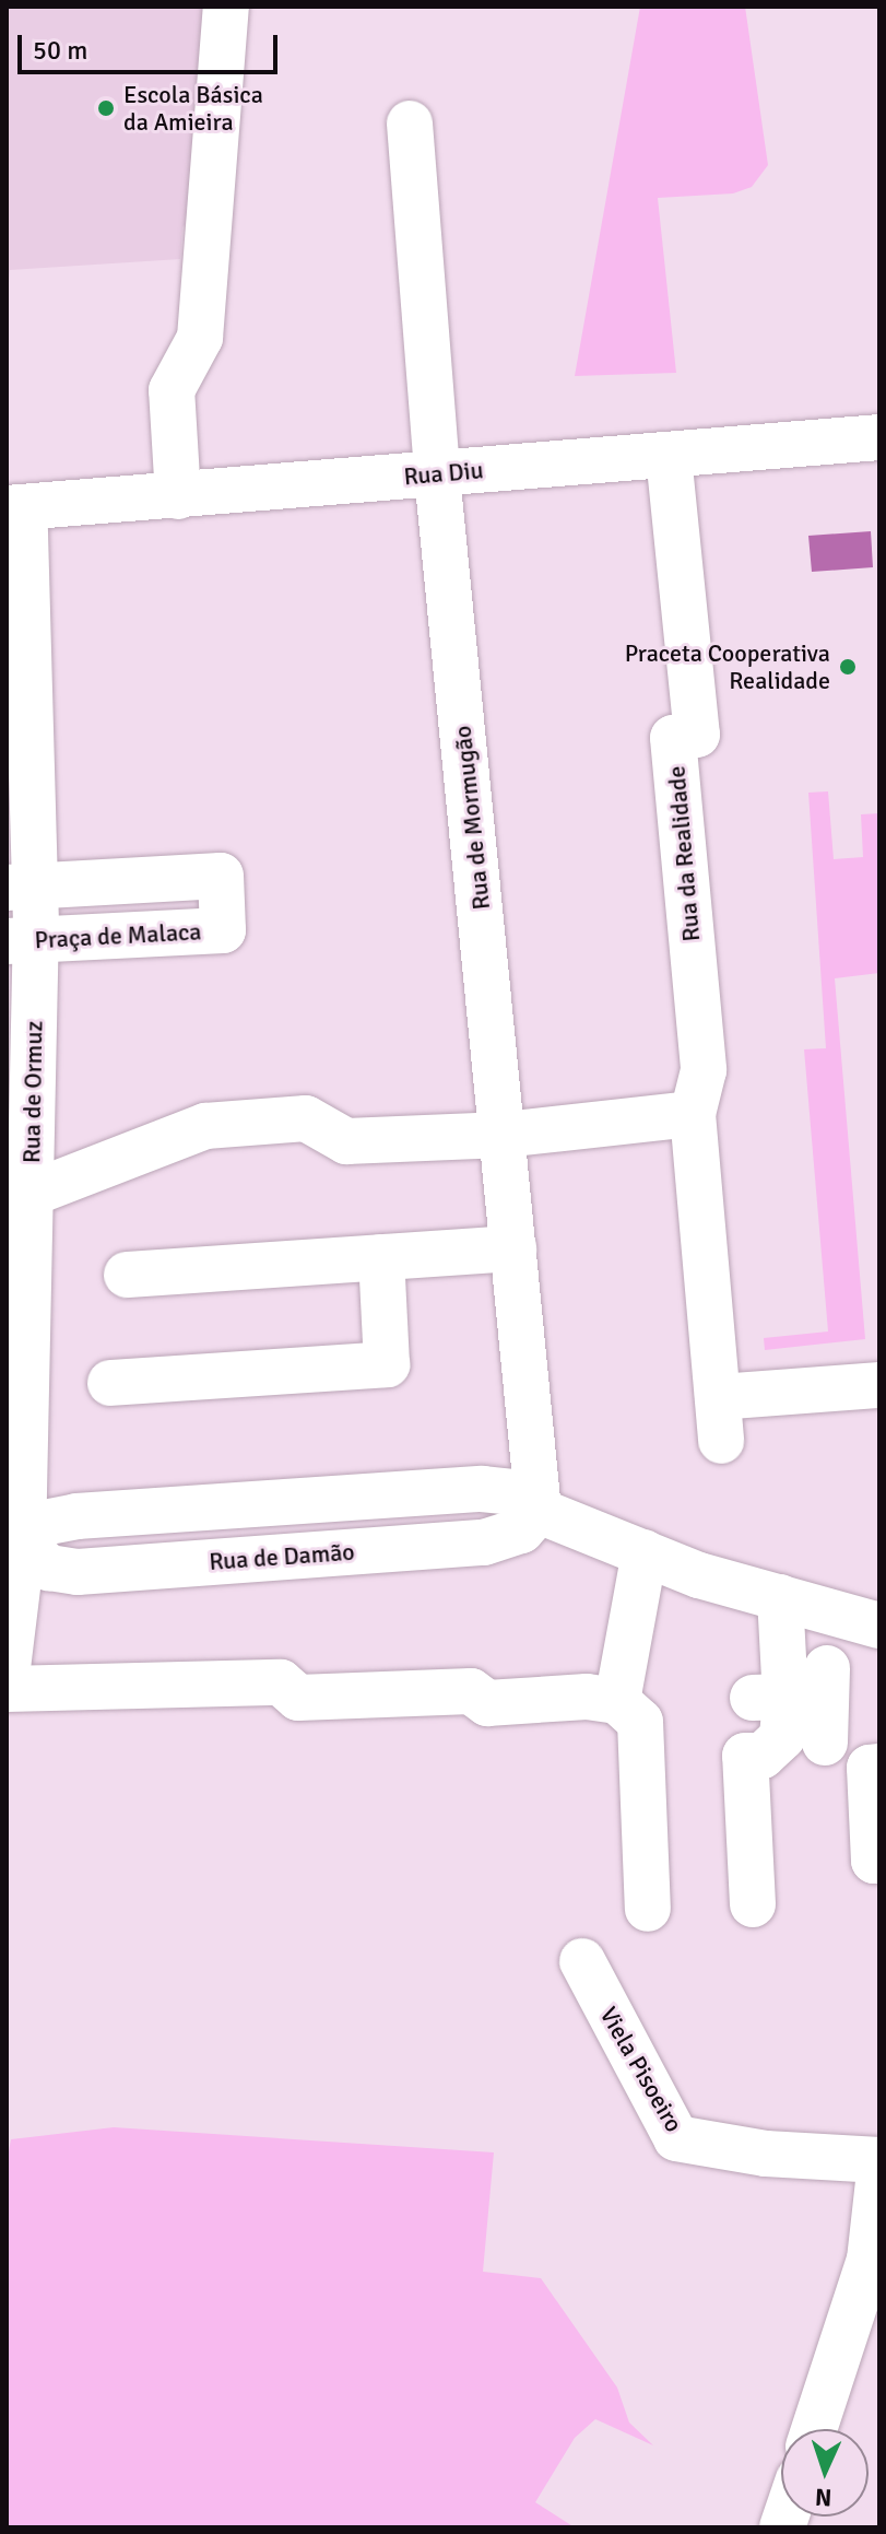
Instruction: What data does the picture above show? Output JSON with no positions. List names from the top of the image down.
{
  "streets": {
    "street": [
      "Rua Diu",
      "Rua de Mormugão",
      "Rua da Realidade",
      "Praça de Malaca",
      "Rua de Ormuz",
      "Rua de Damão",
      "Viela Pisoeiro"
    ]
  },
  "crossings": [
    ["Rua Diu", "Rua de Mormugão"],
    ["Rua Diu", "Rua da Realidade"],
    ["Rua Diu", "Rua de Ormuz"],
    ["Rua de Mormugão", "Rua de Damão"],
    ["Praça de Malaca", "Rua de Ormuz"],
    ["Rua de Ormuz", "Rua de Damão"]
  ],
  "places": ["Escola Básica da Amieira", "Praceta Cooperativa Realidade"],
  "scale_bar": "50 m",
  "north": "bottom"
}
